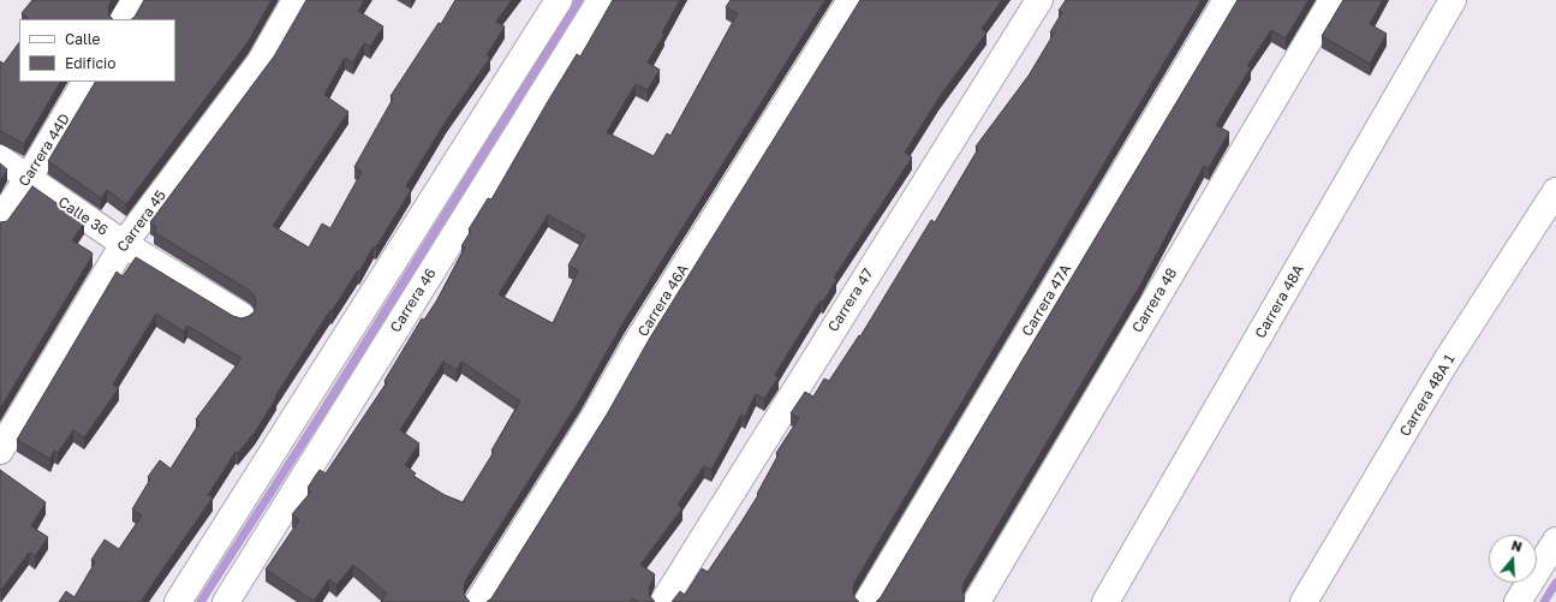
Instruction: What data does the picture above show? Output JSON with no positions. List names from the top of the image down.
{
  "streets": {
    "street": [
      "Carrera 44D",
      "Calle 36",
      "Carrera 45",
      "Carrera 46",
      "Carrera 46A",
      "Carrera 47",
      "Carrera 47A",
      "Carrera 48",
      "Carrera 48A",
      "Carrera 48A 1"
    ]
  },
  "crossings": [
    ["Carrera 44D", "Calle 36"],
    ["Calle 36", "Carrera 45"]
  ],
  "legend": ["Calle", "Edificio"],
  "north": "top"
}
